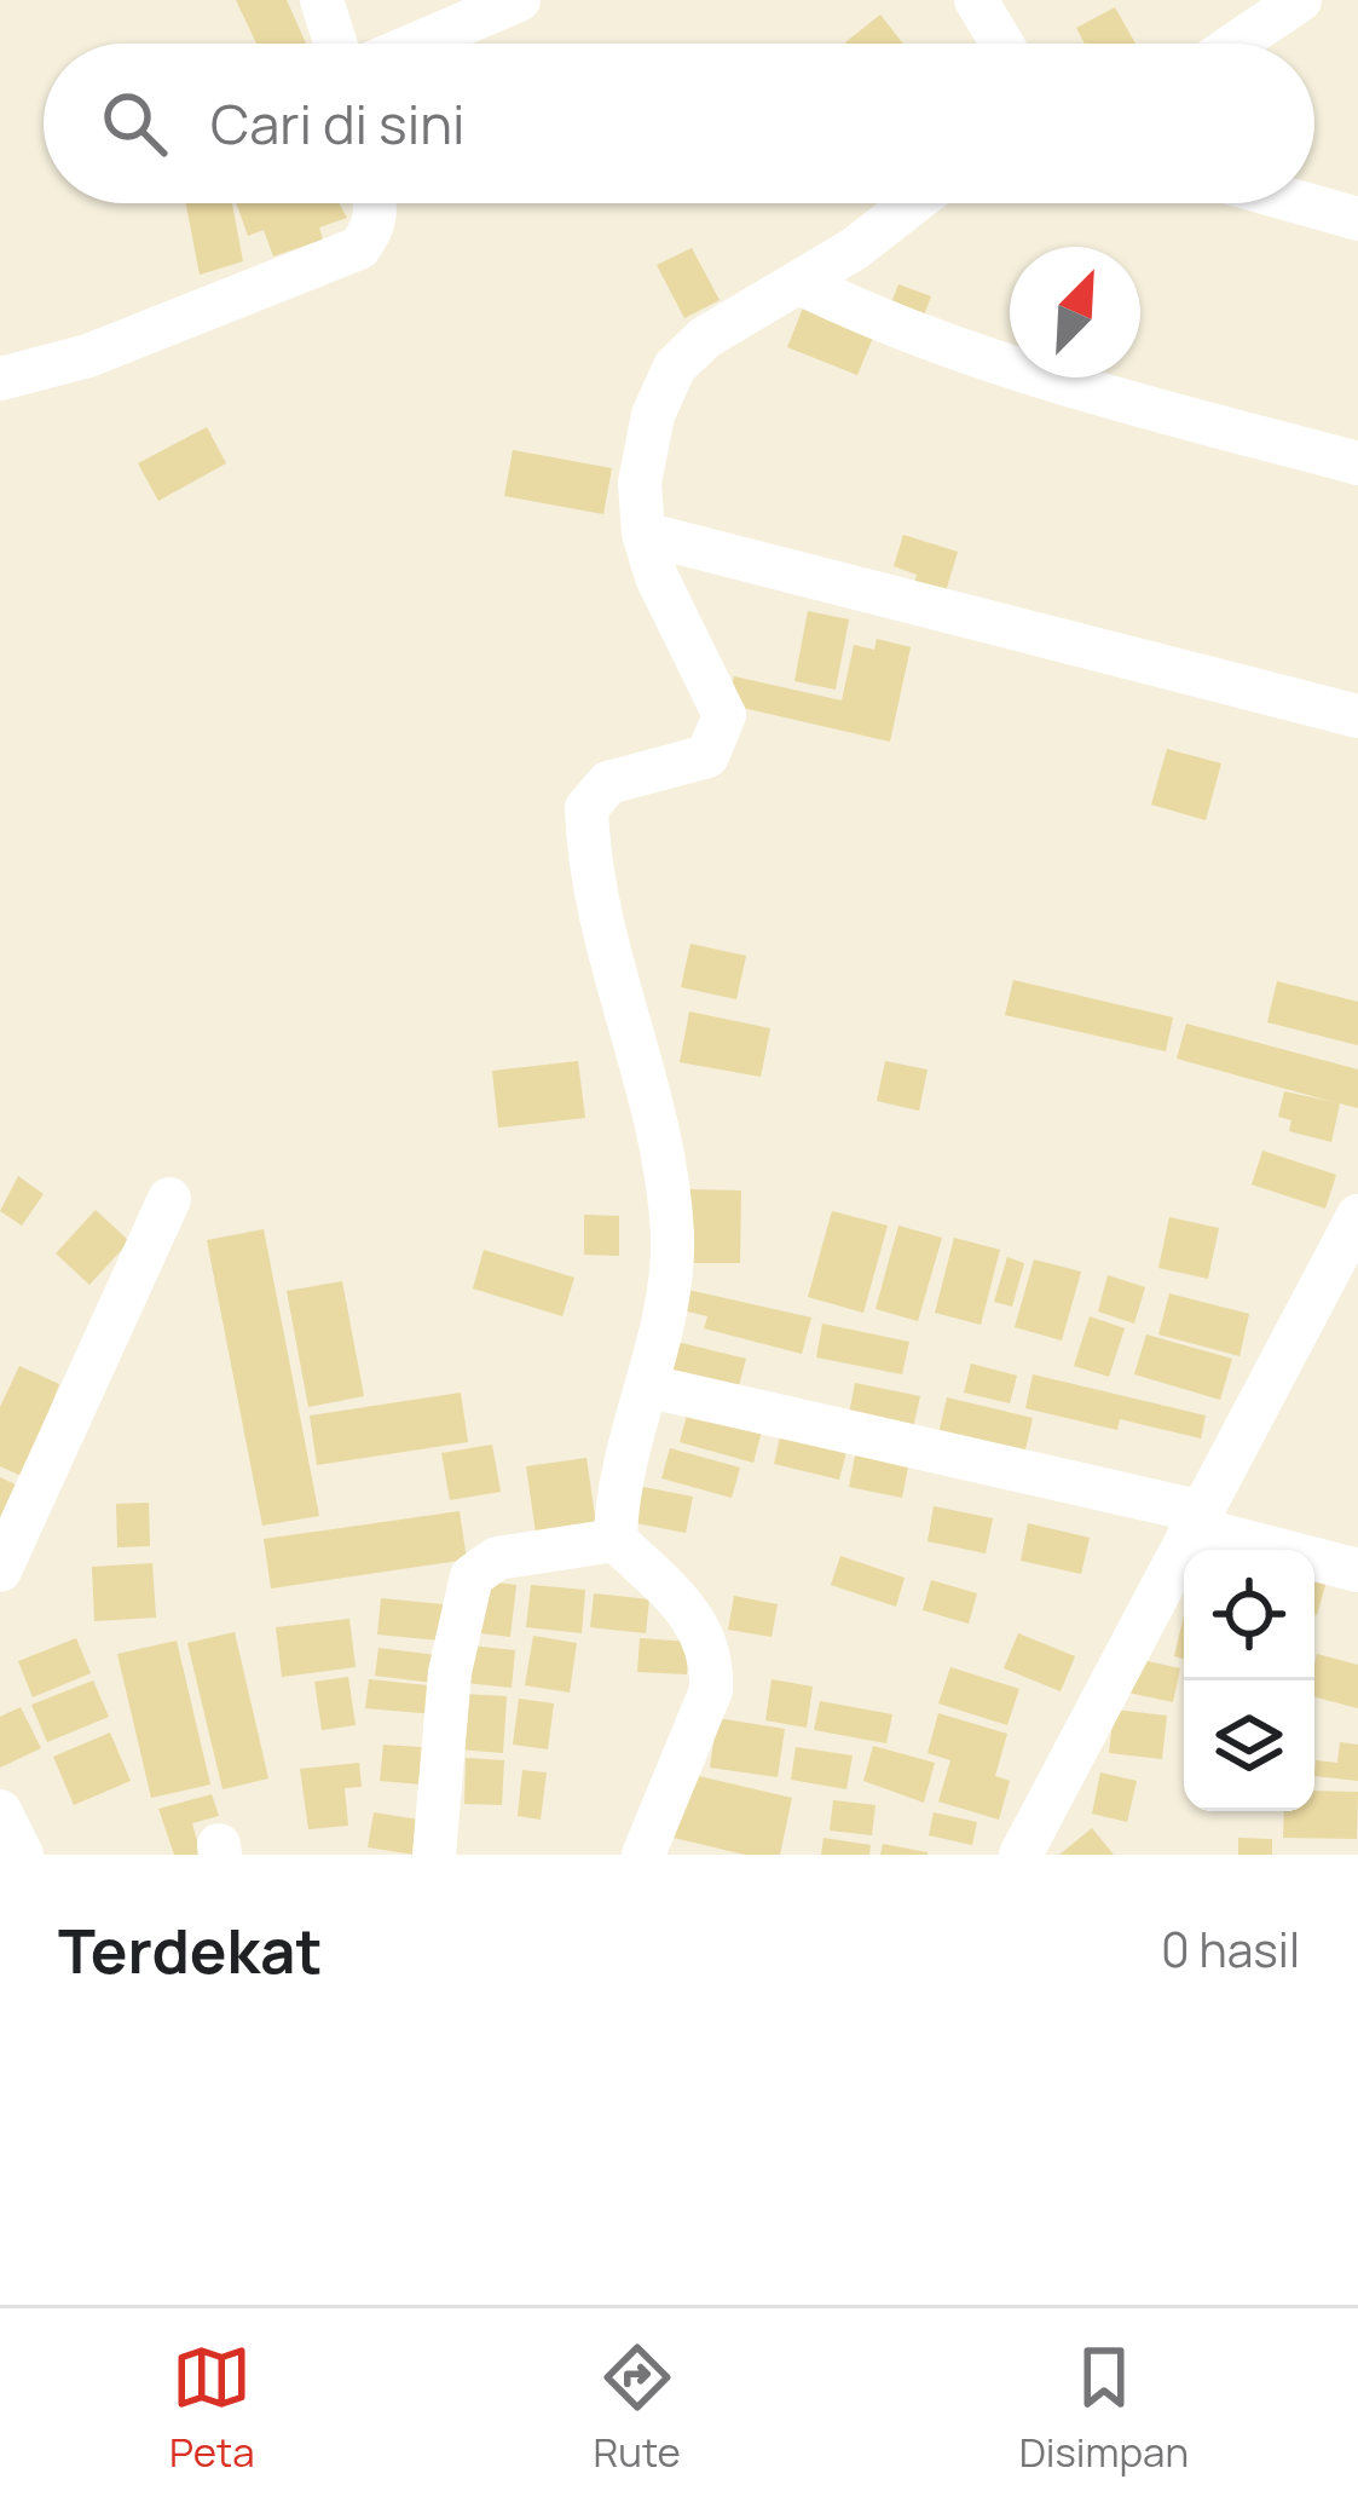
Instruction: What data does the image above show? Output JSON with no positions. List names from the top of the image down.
{
  "north": "top right",
  "page": {
    "search": "Cari di sini",
    "heading": ["Terdekat", "0 hasil"],
    "nav": ["Peta", "Rute", "Disimpan"]
  }
}
